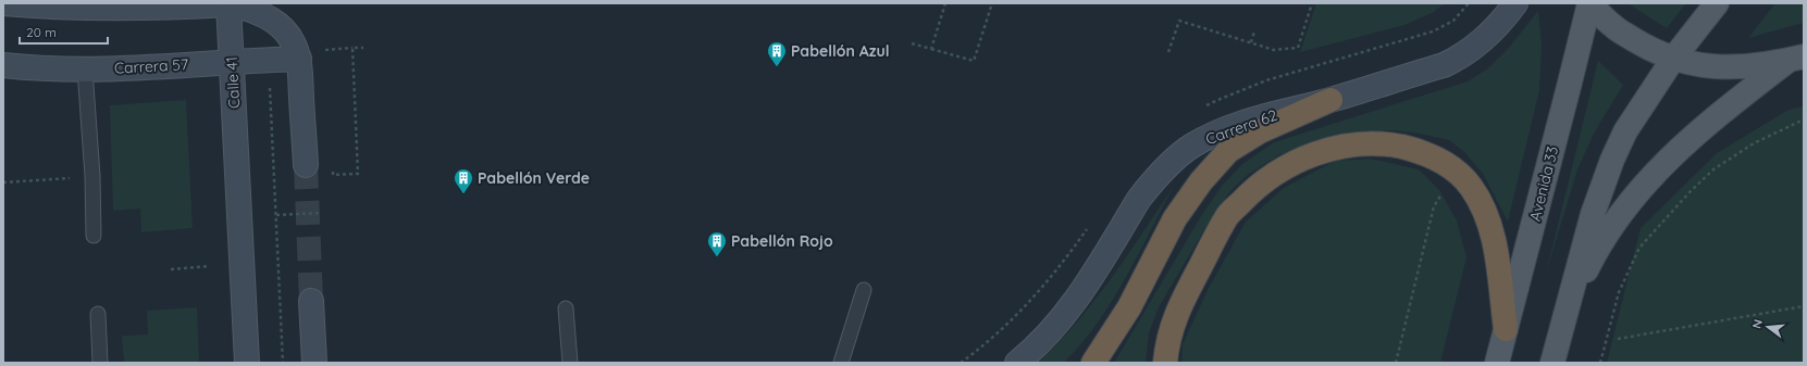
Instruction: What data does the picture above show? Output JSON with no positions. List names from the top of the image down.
{
  "streets": {
    "main road": ["Avenida 33"],
    "street": ["Carrera 57", "Calle 41", "Carrera 62"]
  },
  "crossings": [
    ["Carrera 57", "Calle 41"]
  ],
  "places": {
    "building": ["Pabellón Azul", "Pabellón Verde", "Pabellón Rojo"]
  },
  "scale_bar": "20 m",
  "north": "left"
}
